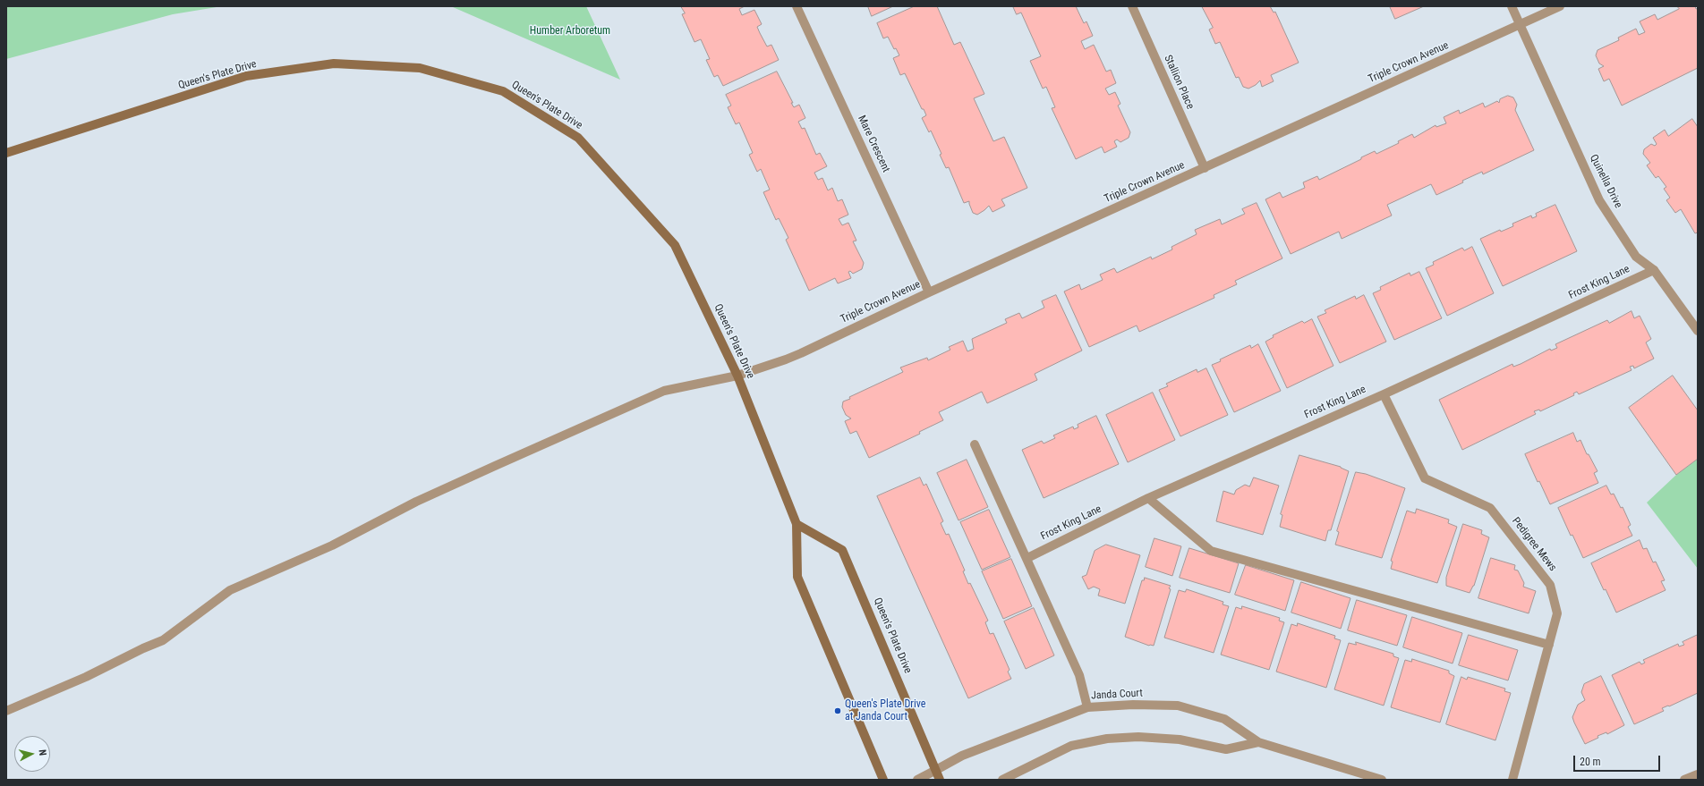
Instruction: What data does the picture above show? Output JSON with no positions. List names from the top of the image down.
{
  "streets": {
    "street": [
      "Triple Crown Avenue",
      "Queen's Plate Drive",
      "Stallion Place",
      "Mare Crescent",
      "Quinella Drive",
      "Frost King Lane",
      "Pedigree Mews",
      "Janda Court"
    ]
  },
  "crossings": [
    ["Triple Crown Avenue", "Queen's Plate Drive"],
    ["Triple Crown Avenue", "Stallion Place"],
    ["Triple Crown Avenue", "Mare Crescent"],
    ["Triple Crown Avenue", "Quinella Drive"],
    ["Queen's Plate Drive", "Janda Court"],
    ["Quinella Drive", "Frost King Lane"],
    ["Frost King Lane", "Pedigree Mews"]
  ],
  "parks": ["Humber Arboretum"],
  "places": ["Queen's Plate Drive at Janda Court"],
  "scale_bar": "20 m",
  "north": "right"
}
